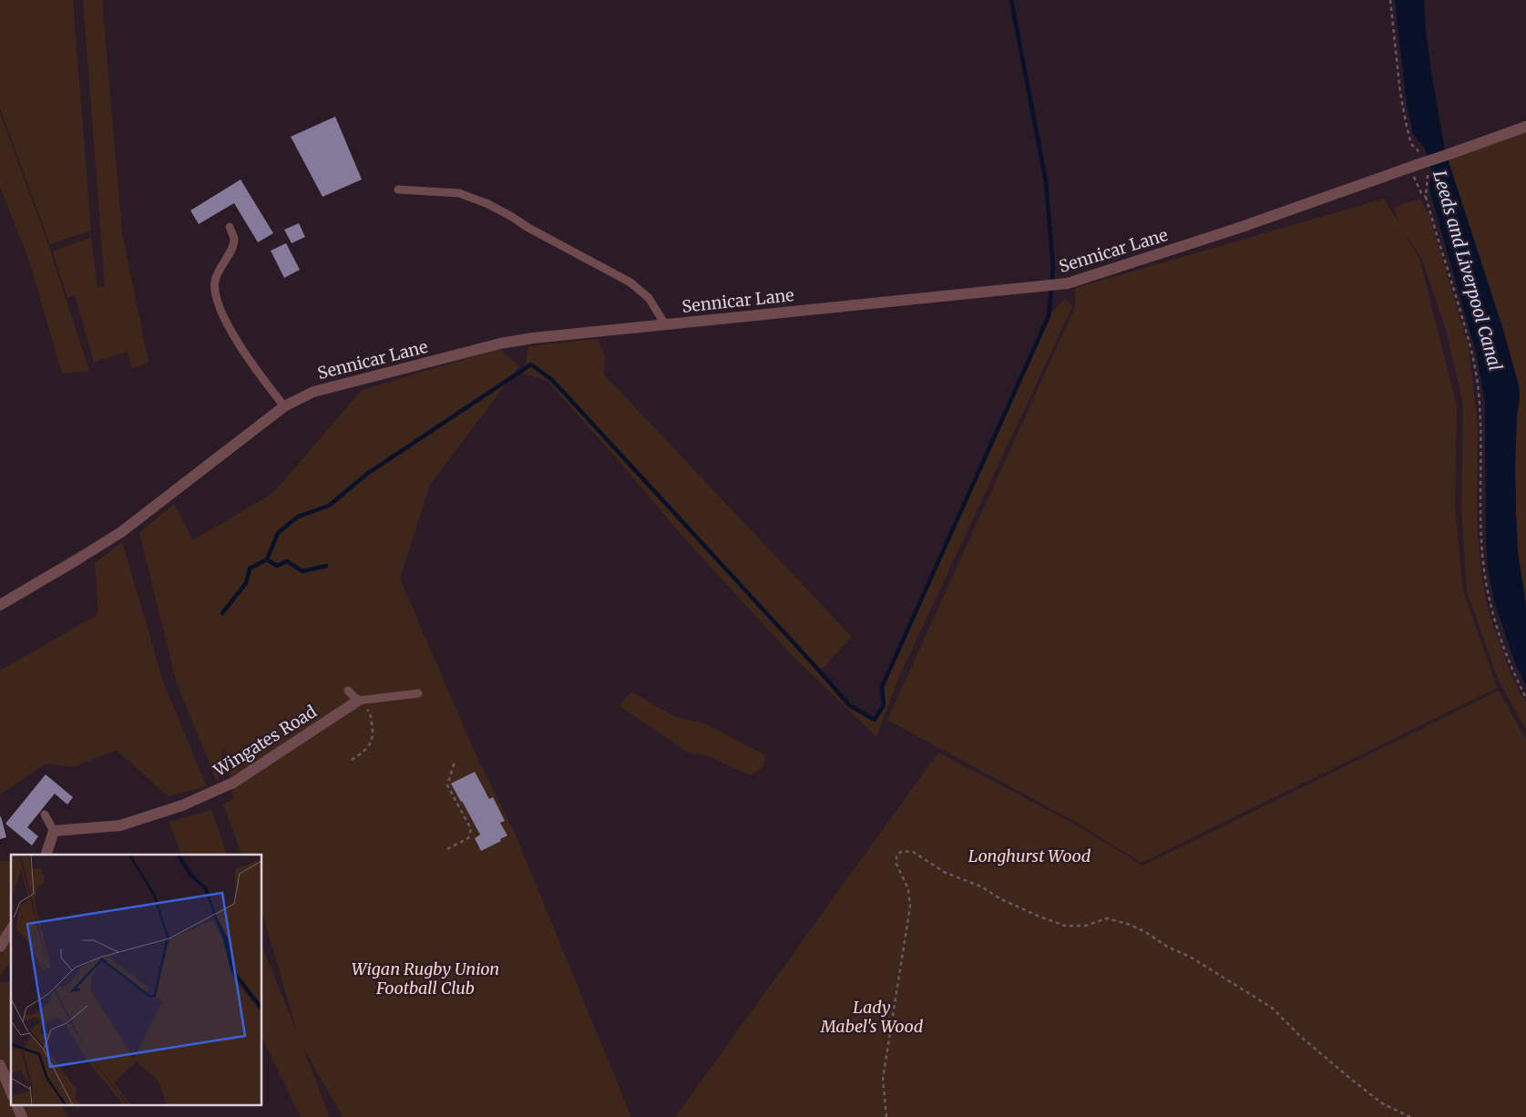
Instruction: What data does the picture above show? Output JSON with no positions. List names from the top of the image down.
{
  "streets": {
    "street": ["Sennicar Lane", "Wingates Road"]
  },
  "water": ["Leeds and Liverpool Canal"],
  "parks": ["Longhurst Wood", "Wigan Rugby Union Football Club", "Lady Mabel's Wood"]
}
